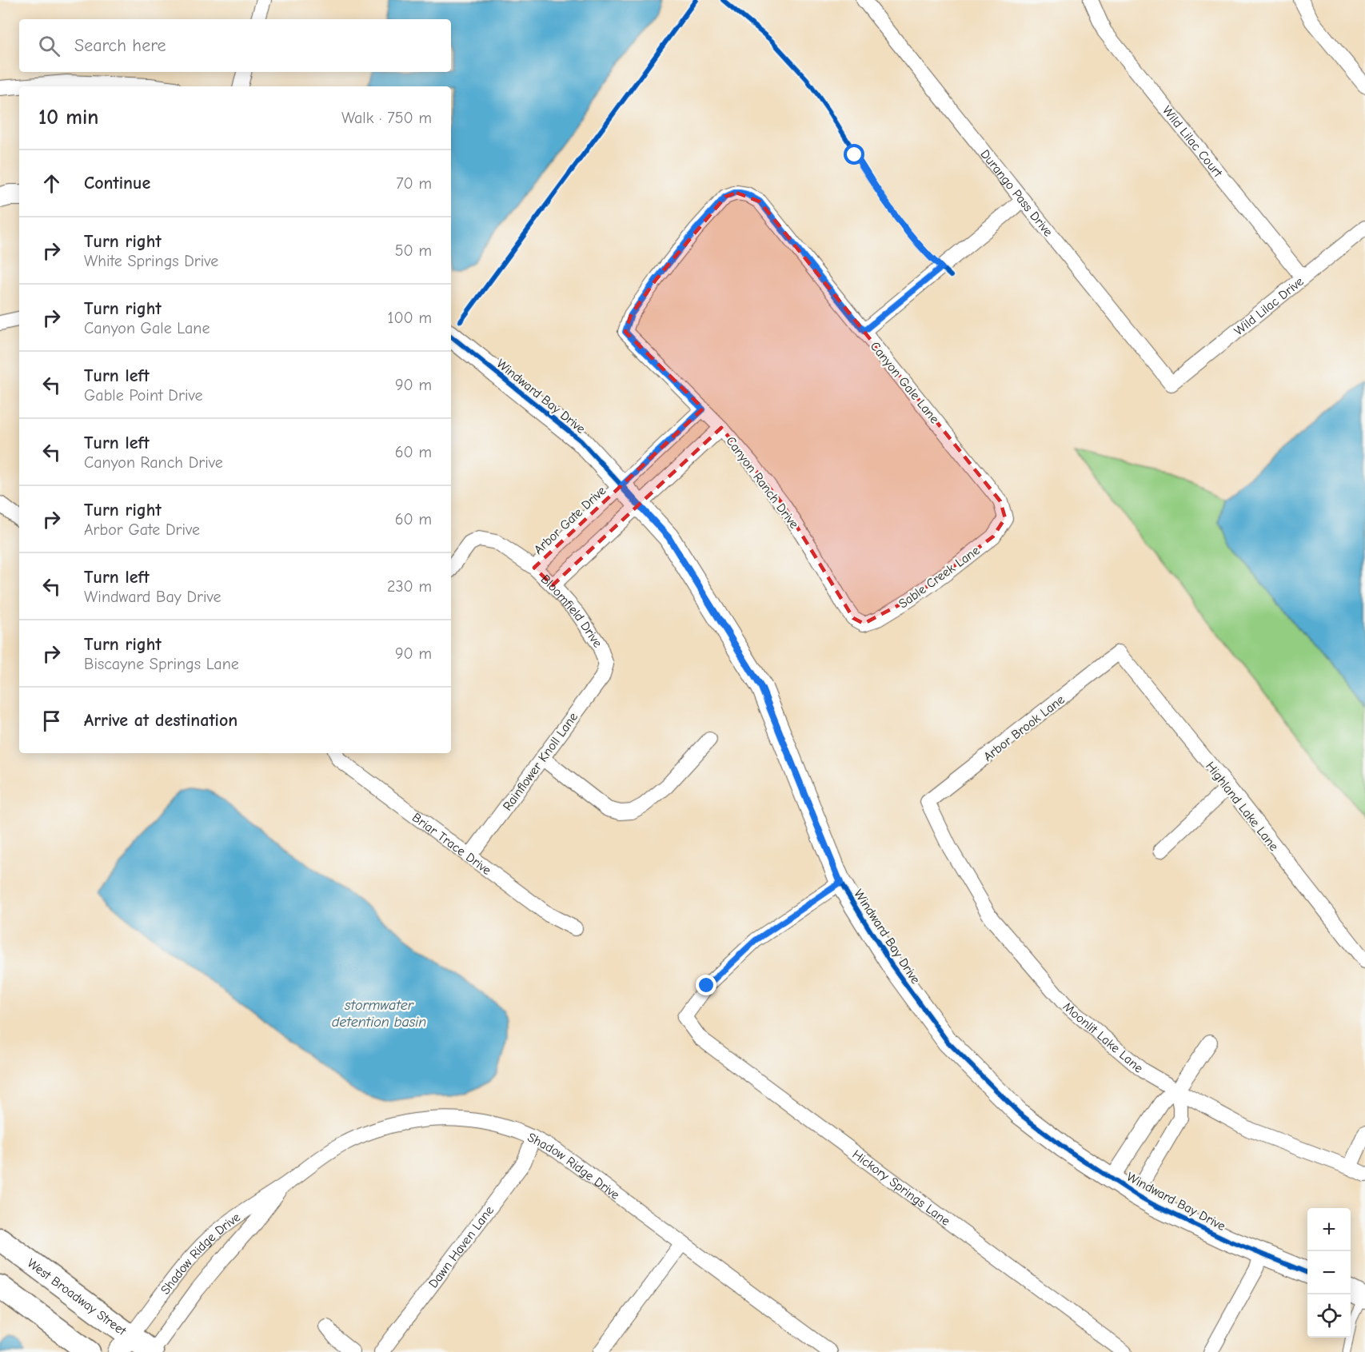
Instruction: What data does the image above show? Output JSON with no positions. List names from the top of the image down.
{
  "streets": {
    "main road": ["West Broadway Street"],
    "street": [
      "Wild Lilac Court",
      "Durango Pass Drive",
      "Wild Lilac Drive",
      "Canyon Gale Lane",
      "Windward Bay Drive",
      "Canyon Ranch Drive",
      "Arbor Gate Drive",
      "Sable Creek Lane",
      "Bloomfield Drive",
      "Arbor Brook Lane",
      "Rainflower Knoll Lane",
      "Highland Lake Lane",
      "Briar Trace Drive",
      "Moonlit Lake Lane",
      "Shadow Ridge Drive",
      "Hickory Springs Lane",
      "Dawn Haven Lane"
    ]
  },
  "crossings": [
    ["Wild Lilac Court", "Wild Lilac Drive"],
    ["Durango Pass Drive", "Wild Lilac Drive"],
    ["Canyon Gale Lane", "Canyon Ranch Drive"],
    ["Canyon Gale Lane", "Sable Creek Lane"],
    ["Windward Bay Drive", "Arbor Gate Drive"],
    ["Windward Bay Drive", "Hickory Springs Lane"],
    ["Canyon Ranch Drive", "Arbor Gate Drive"],
    ["Canyon Ranch Drive", "Sable Creek Lane"],
    ["Arbor Gate Drive", "Bloomfield Drive"],
    ["Bloomfield Drive", "Rainflower Knoll Lane"],
    ["Arbor Brook Lane", "Highland Lake Lane"],
    ["Arbor Brook Lane", "Moonlit Lake Lane"],
    ["Rainflower Knoll Lane", "Briar Trace Drive"],
    ["Shadow Ridge Drive", "Dawn Haven Lane"],
    ["Shadow Ridge Drive", "West Broadway Street"]
  ],
  "water": ["stormwater detention basin"],
  "page": {
    "search": "Search here",
    "heading": ["10 min", "Walk · 750 m"],
    "list": [
      ["Continue", "70 m"],
      ["Turn right", "White Springs Drive", "50 m"],
      ["Turn right", "Canyon Gale Lane", "100 m"],
      ["Turn left", "Gable Point Drive", "90 m"],
      ["Turn left", "Canyon Ranch Drive", "60 m"],
      ["Turn right", "Arbor Gate Drive", "60 m"],
      ["Turn left", "Windward Bay Drive", "230 m"],
      ["Turn right", "Biscayne Springs Lane", "90 m"],
      "Arrive at destination"
    ],
    "map_buttons": ["+", "−"]
  }
}
